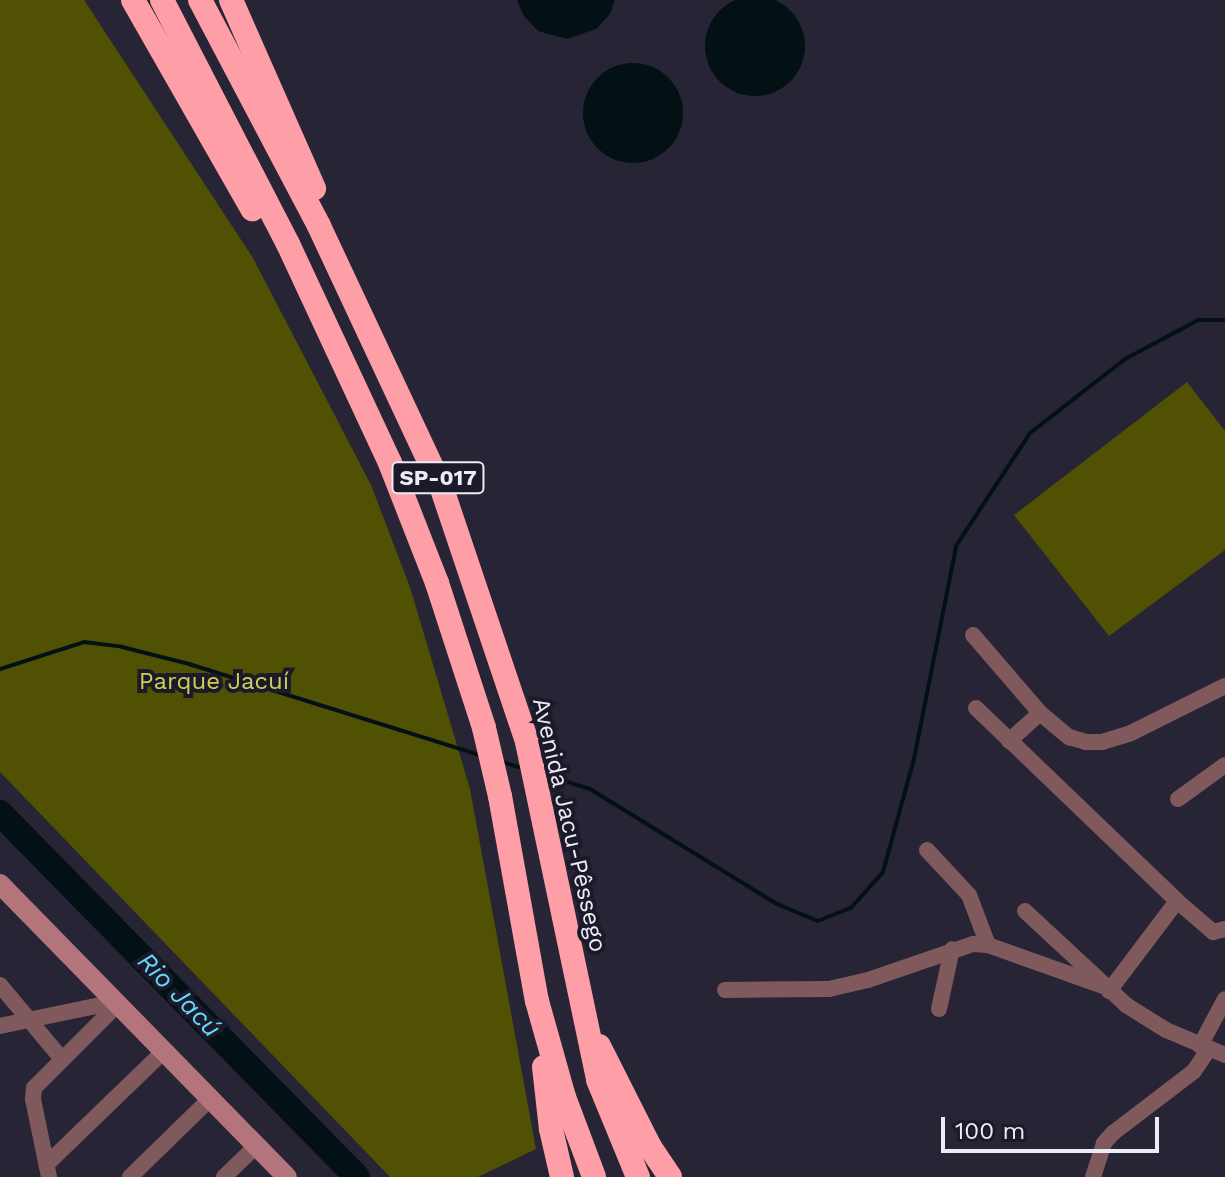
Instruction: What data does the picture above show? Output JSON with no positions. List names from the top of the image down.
{
  "streets": {
    "highway": ["SP-017", "Avenida Jacu-Pêssego"]
  },
  "water": ["Rio Jacú"],
  "parks": ["Parque Jacuí"],
  "scale_bar": "100 m"
}
